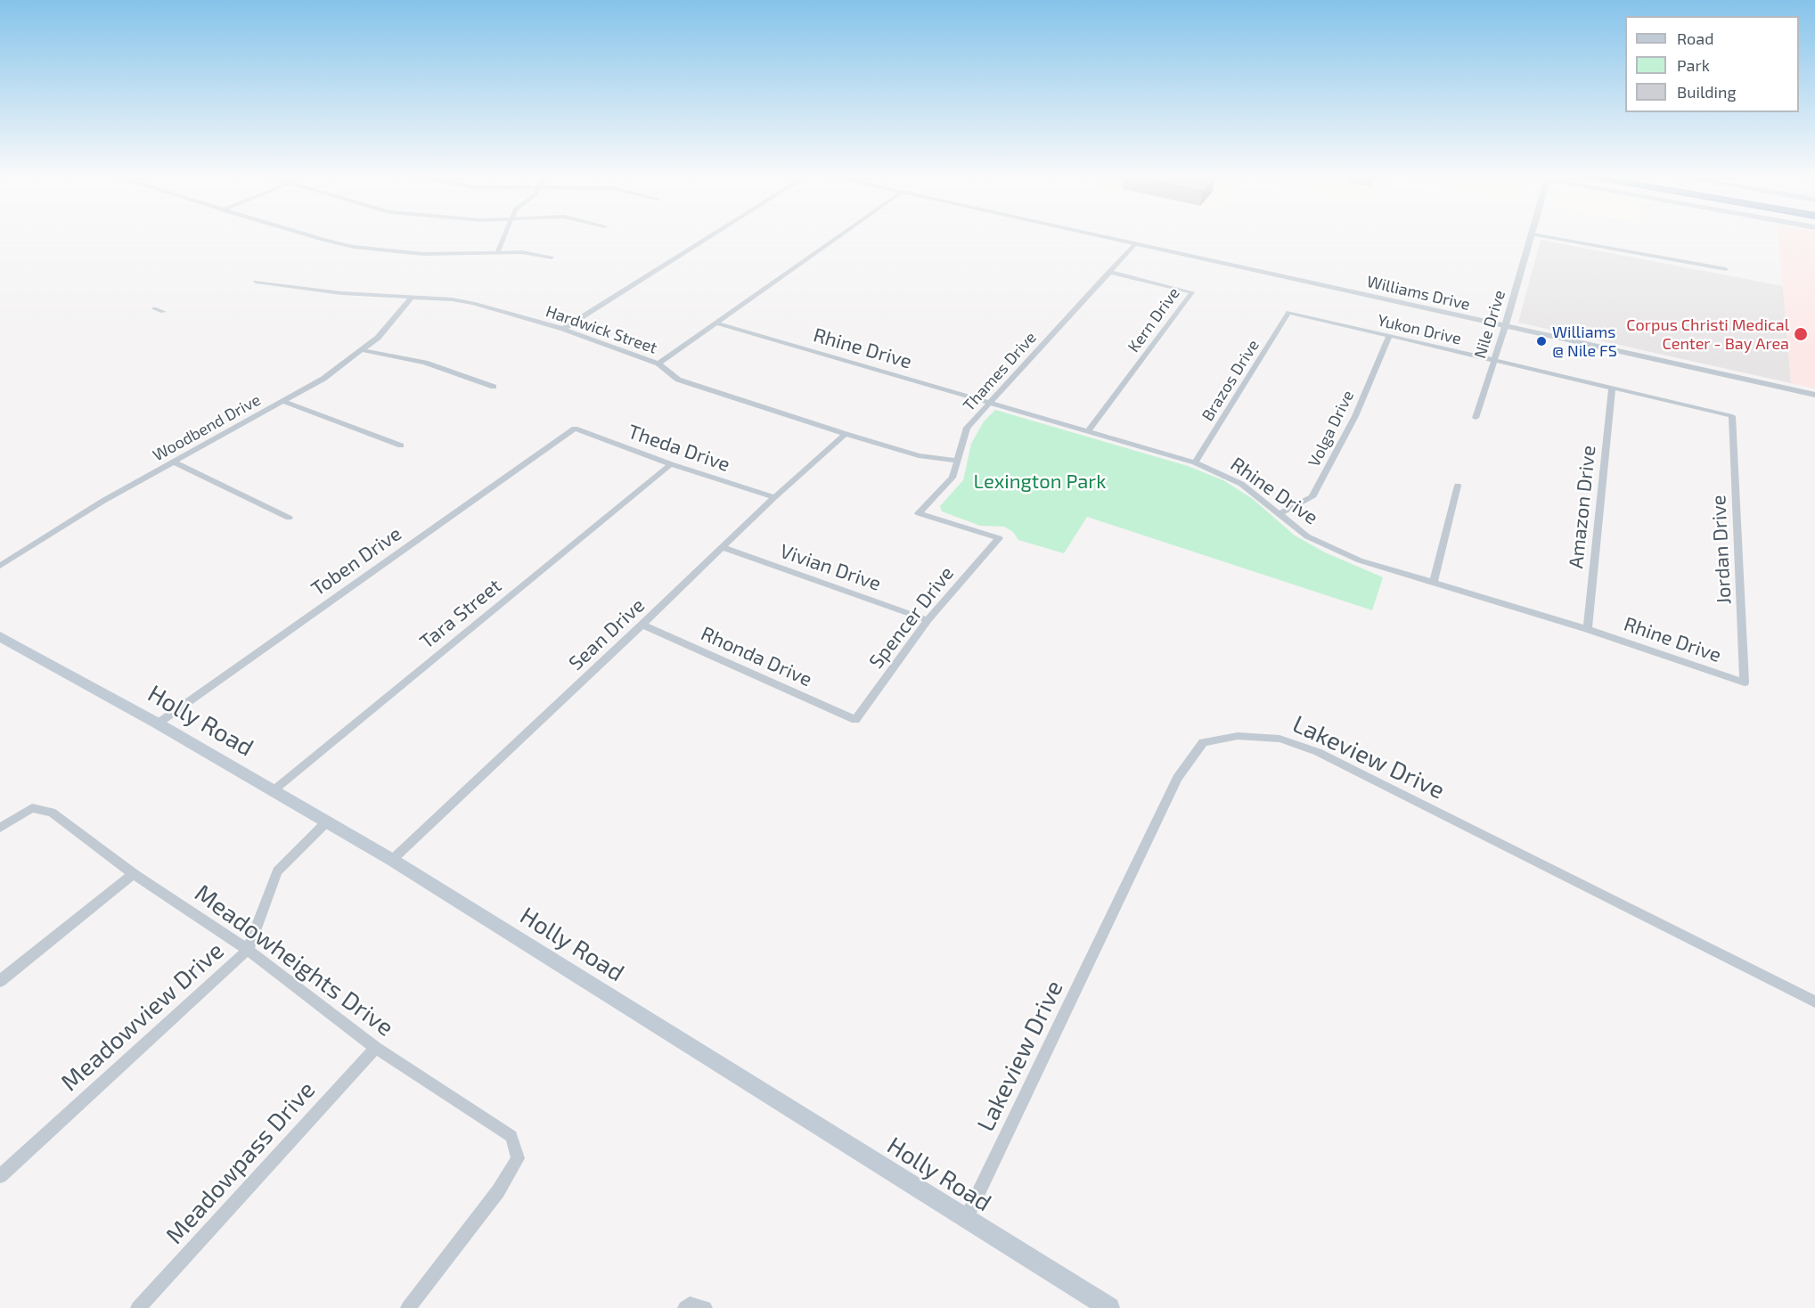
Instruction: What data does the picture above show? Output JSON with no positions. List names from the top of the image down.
{
  "streets": {
    "main road": ["Holly Road"],
    "street": [
      "Williams Drive",
      "Kern Drive",
      "Nile Drive",
      "Hardwick Street",
      "Yukon Drive",
      "Rhine Drive",
      "Thames Drive",
      "Brazos Drive",
      "Woodbend Drive",
      "Volga Drive",
      "Theda Drive",
      "Amazon Drive",
      "Jordan Drive",
      "Toben Drive",
      "Vivian Drive",
      "Tara Street",
      "Spencer Drive",
      "Sean Drive",
      "Rhonda Drive",
      "Lakeview Drive",
      "Meadowheights Drive",
      "Meadowview Drive",
      "Meadowpass Drive"
    ]
  },
  "crossings": [
    ["Williams Drive", "Nile Drive"],
    ["Williams Drive", "Thames Drive"],
    ["Kern Drive", "Rhine Drive"],
    ["Kern Drive", "Thames Drive"],
    ["Nile Drive", "Yukon Drive"],
    ["Hardwick Street", "Thames Drive"],
    ["Hardwick Street", "Woodbend Drive"],
    ["Hardwick Street", "Sean Drive"],
    ["Yukon Drive", "Brazos Drive"],
    ["Yukon Drive", "Volga Drive"],
    ["Yukon Drive", "Amazon Drive"],
    ["Yukon Drive", "Jordan Drive"],
    ["Rhine Drive", "Thames Drive"],
    ["Rhine Drive", "Brazos Drive"],
    ["Rhine Drive", "Volga Drive"],
    ["Rhine Drive", "Amazon Drive"],
    ["Rhine Drive", "Jordan Drive"],
    ["Thames Drive", "Spencer Drive"],
    ["Theda Drive", "Toben Drive"],
    ["Theda Drive", "Tara Street"],
    ["Theda Drive", "Sean Drive"],
    ["Toben Drive", "Holly Road"],
    ["Vivian Drive", "Spencer Drive"],
    ["Vivian Drive", "Sean Drive"],
    ["Tara Street", "Holly Road"],
    ["Spencer Drive", "Rhonda Drive"],
    ["Sean Drive", "Rhonda Drive"],
    ["Sean Drive", "Holly Road"],
    ["Holly Road", "Lakeview Drive"],
    ["Holly Road", "Meadowview Drive"],
    ["Meadowheights Drive", "Meadowview Drive"],
    ["Meadowheights Drive", "Meadowpass Drive"]
  ],
  "parks": ["Lexington Park"],
  "places": ["Corpus Christi Medical Center - Bay Area", "Williams @ Nile FS"],
  "legend": ["Road", "Park", "Building"]
}
